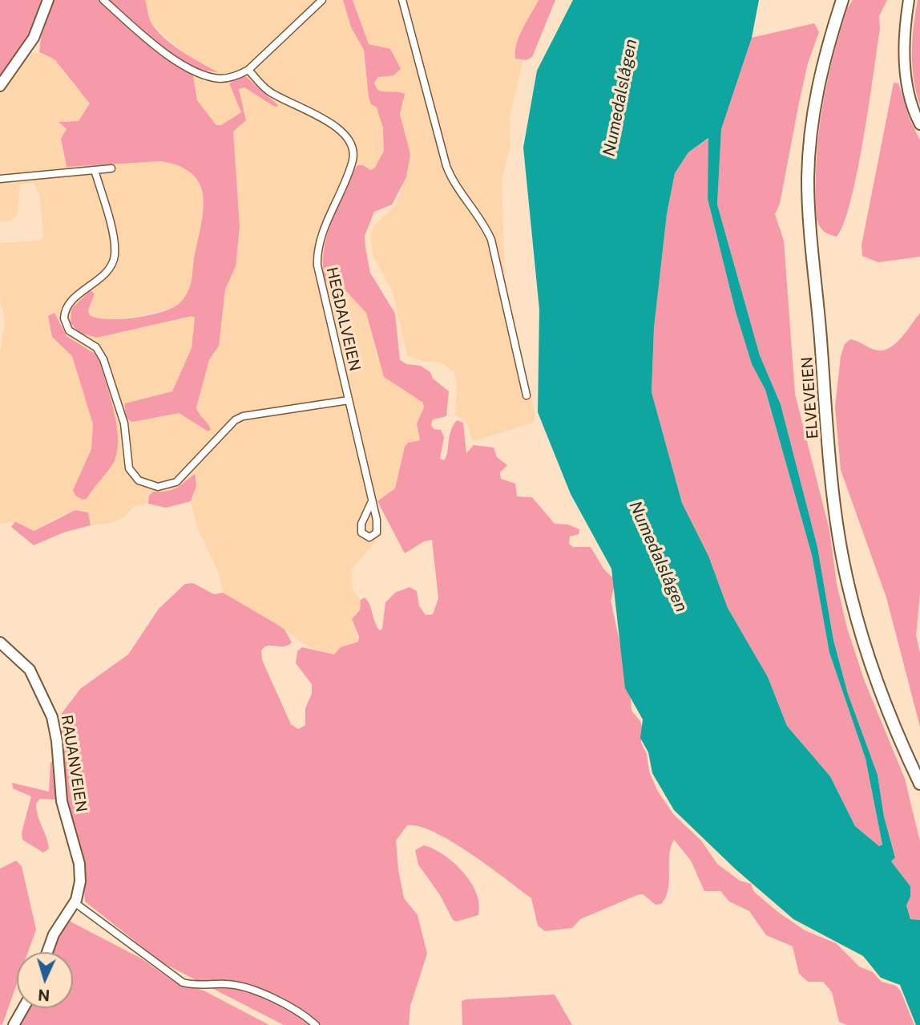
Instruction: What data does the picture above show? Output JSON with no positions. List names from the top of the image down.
{
  "streets": {
    "highway": ["ELVEVEIEN"],
    "main road": ["RAUANVEIEN"],
    "street": ["HEGDALVEIEN"]
  },
  "water": ["Numedalslågen"],
  "north": "bottom"
}
